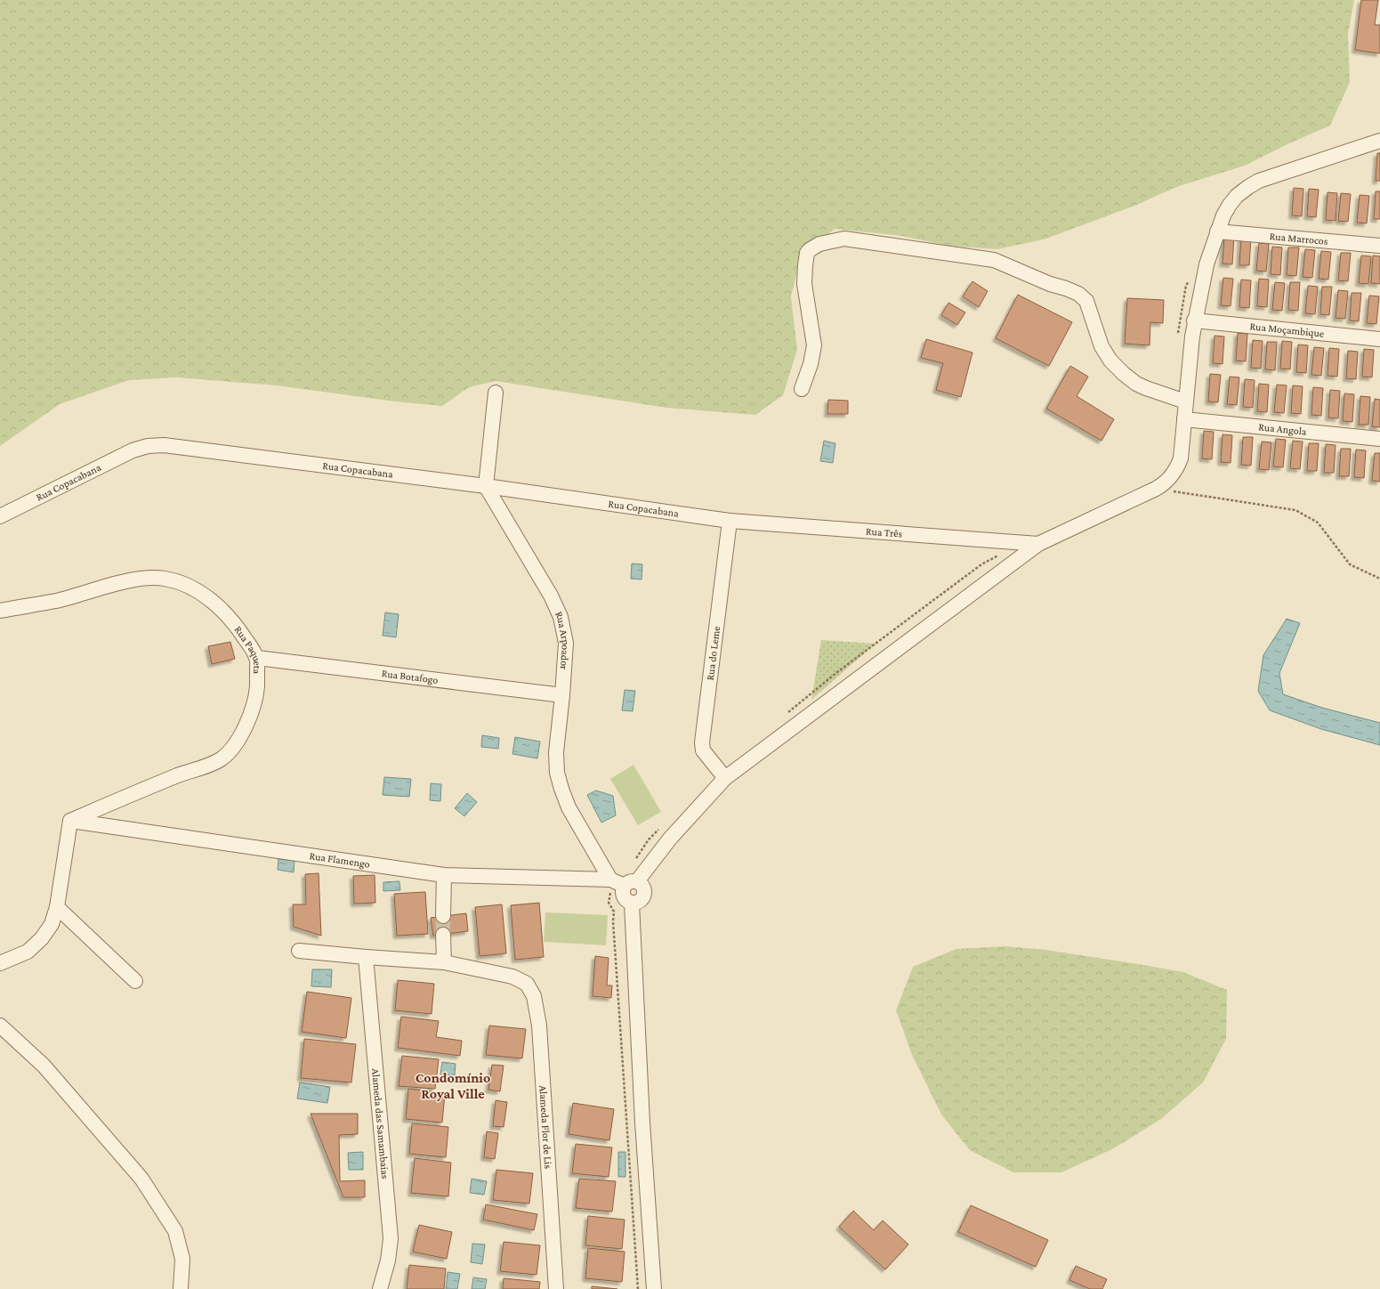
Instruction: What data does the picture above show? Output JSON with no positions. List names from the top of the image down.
{
  "streets": {
    "street": [
      "Rua Marrocos",
      "Rua Moçambique",
      "Rua Angola",
      "Rua Copacabana",
      "Rua Três",
      "Rua Arpoador",
      "Rua Paqueta",
      "Rua do Leme",
      "Rua Botafogo",
      "Rua Flamengo",
      "Alameda das Samambaias",
      "Alameda Flor de Lis"
    ]
  },
  "crossings": [
    ["Rua Copacabana", "Rua Três"],
    ["Rua Copacabana", "Rua Arpoador"],
    ["Rua Copacabana", "Rua do Leme"],
    ["Rua Três", "Rua do Leme"],
    ["Rua Arpoador", "Rua Botafogo"],
    ["Rua Arpoador", "Rua Flamengo"],
    ["Rua Paqueta", "Rua Botafogo"],
    ["Rua Paqueta", "Rua Flamengo"],
    ["Alameda das Samambaias", "Alameda Flor de Lis"]
  ],
  "districts": ["Condomínio Royal Ville"]
}
